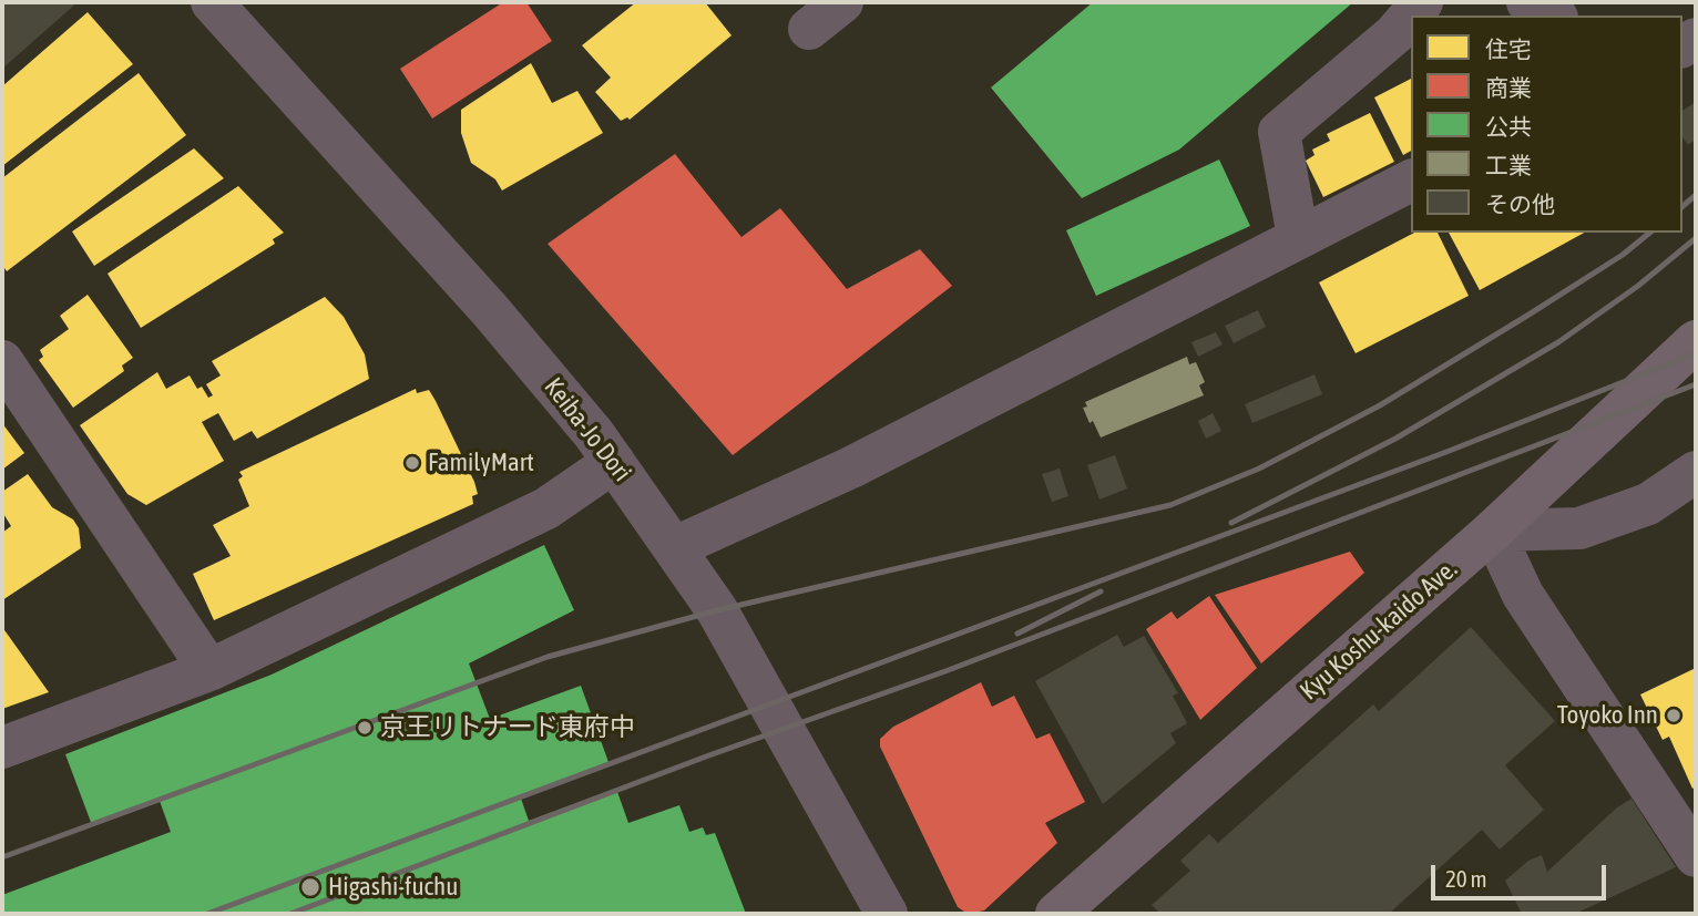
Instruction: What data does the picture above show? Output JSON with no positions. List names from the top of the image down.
{
  "streets": {
    "main road": ["Kyu Koshu-kaido Ave."],
    "street": ["Keiba-Jo Dori"]
  },
  "places": [
    "FamilyMart",
    "Toyoko Inn",
    "京王リトナード東府中",
    "Higashi-fuchu"
  ],
  "legend": [
    "住宅",
    "商業",
    "公共",
    "工業",
    "その他"
  ],
  "scale_bar": "20 m"
}
